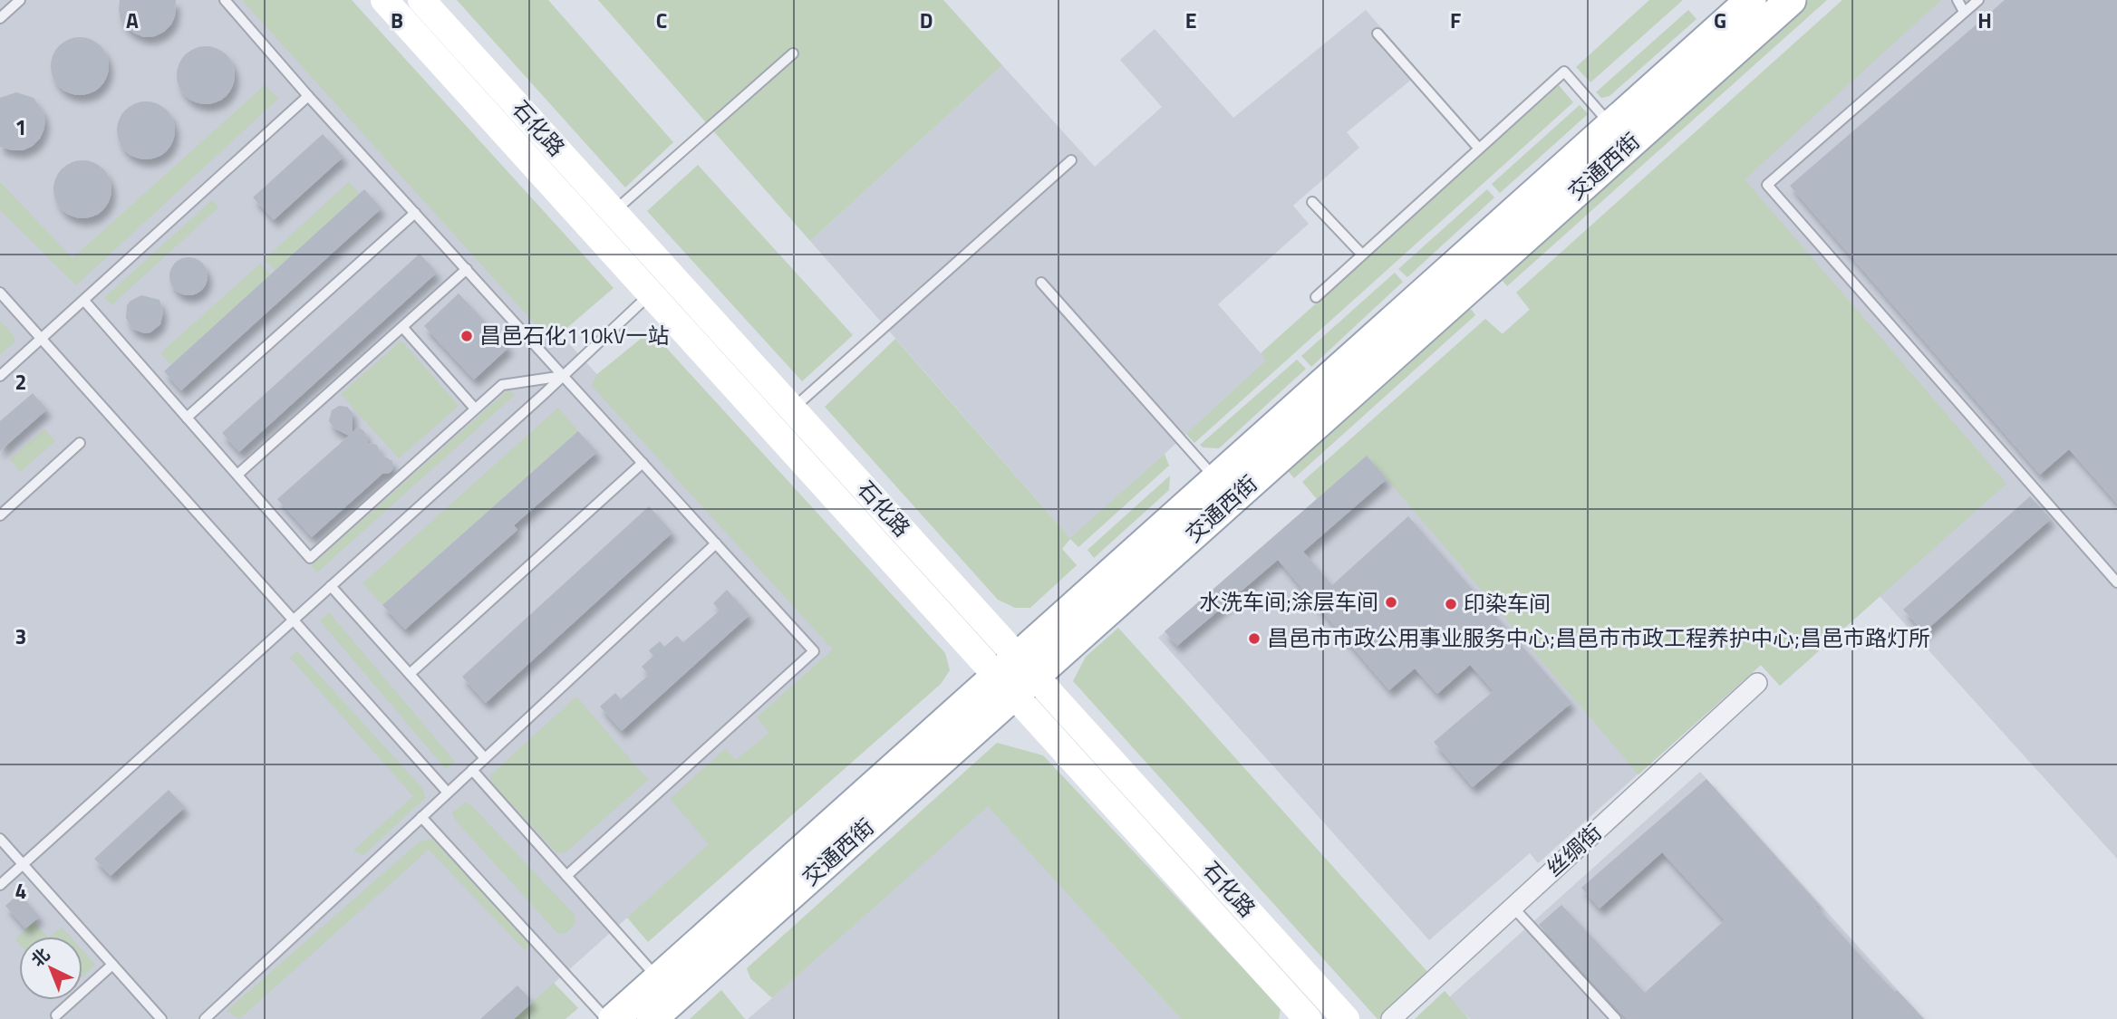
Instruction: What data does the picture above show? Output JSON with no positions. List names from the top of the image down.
{
  "streets": {
    "main road": ["石化路", "交通西街"],
    "street": ["丝绸街"]
  },
  "crossings": [
    ["石化路", "交通西街"]
  ],
  "places": [
    "昌邑石化110kV一站",
    "水洗车间;涂层车间",
    "印染车间",
    "昌邑市市政公用事业服务中心;昌邑市市政工程养护中心;昌邑市路灯所"
  ],
  "north": "top left",
  "grid": {
    "columns": [
      "A",
      "B",
      "C",
      "D",
      "E",
      "F",
      "G",
      "H"
    ],
    "rows": [
      "1",
      "2",
      "3",
      "4"
    ]
  }
}
